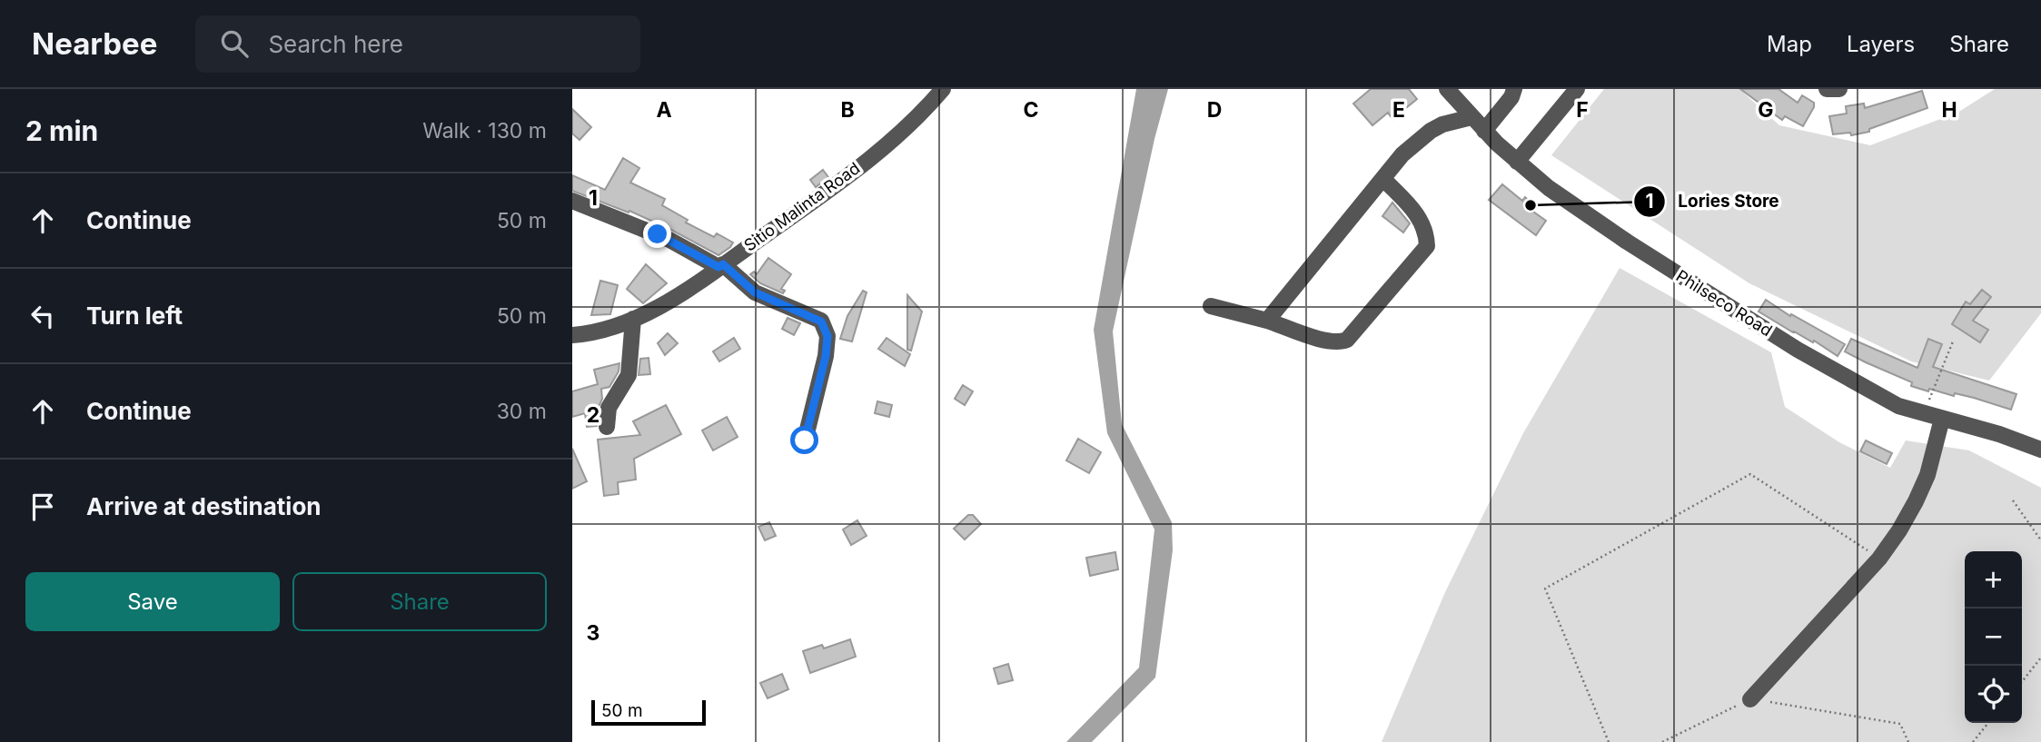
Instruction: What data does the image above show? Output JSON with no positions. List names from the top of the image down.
{
  "streets": {
    "street": ["Sitio Malinta Road", "Philseco Road"]
  },
  "places": ["Lories Store"],
  "scale_bar": "50 m",
  "page": {
    "header": "Nearbee",
    "search": "Search here",
    "nav": ["Map", "Layers", "Share"],
    "heading": ["2 min", "Walk · 130 m"],
    "list": [
      ["Continue", "50 m"],
      ["Turn left", "50 m"],
      ["Continue", "30 m"],
      "Arrive at destination"
    ],
    "map_buttons": ["+", "−"],
    "buttons": ["Save", "Share"],
    "scale": "50 m"
  },
  "grid": {
    "columns": [
      "A",
      "B",
      "C",
      "D",
      "E",
      "F",
      "G",
      "H"
    ],
    "rows": ["1", "2", "3"]
  }
}
